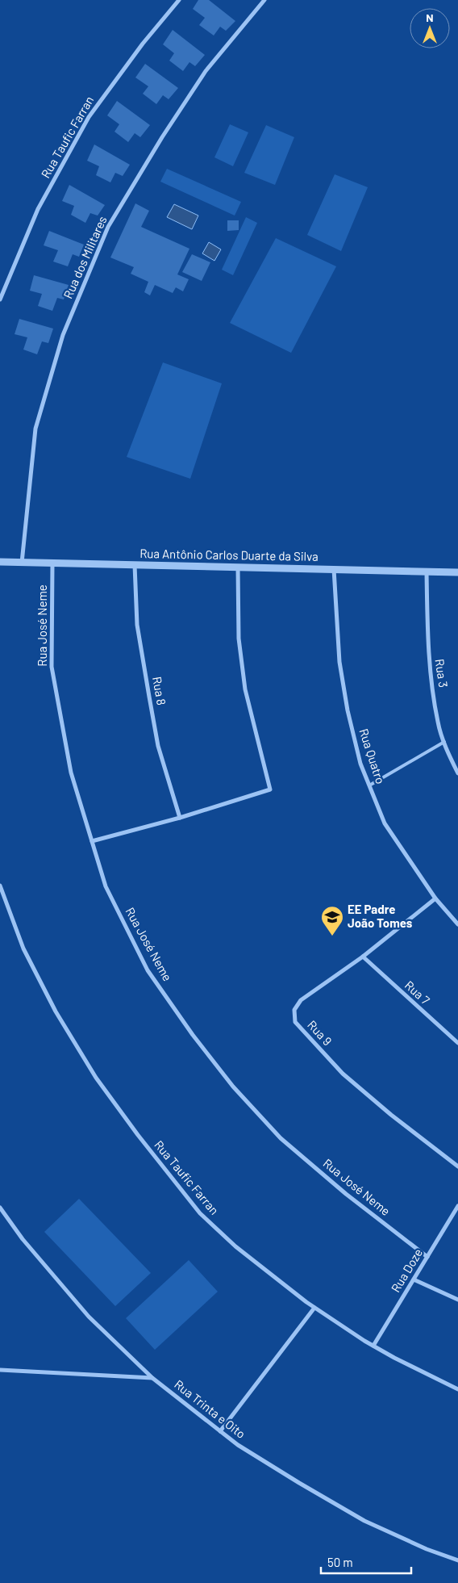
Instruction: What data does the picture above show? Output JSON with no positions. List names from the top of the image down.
{
  "streets": {
    "street": [
      "Rua Taufic Farran",
      "Rua dos Militares",
      "Rua Antônio Carlos Duarte da Silva",
      "Rua José Neme",
      "Rua 3",
      "Rua 8",
      "Rua Quatro",
      "Rua 7",
      "Rua 9",
      "Rua Doze",
      "Rua Trinta e Oito"
    ]
  },
  "crossings": [
    ["Rua Taufic Farran", "Rua Doze"],
    ["Rua dos Militares", "Rua Antônio Carlos Duarte da Silva"],
    ["Rua Antônio Carlos Duarte da Silva", "Rua José Neme"],
    ["Rua Antônio Carlos Duarte da Silva", "Rua 3"],
    ["Rua Antônio Carlos Duarte da Silva", "Rua 8"],
    ["Rua Antônio Carlos Duarte da Silva", "Rua Quatro"],
    ["Rua José Neme", "Rua Doze"],
    ["Rua Quatro", "Rua 9"],
    ["Rua 7", "Rua 9"]
  ],
  "places": {
    "school or university": ["EE Padre João Tomes"]
  },
  "scale_bar": "50 m",
  "north": "top"
}
